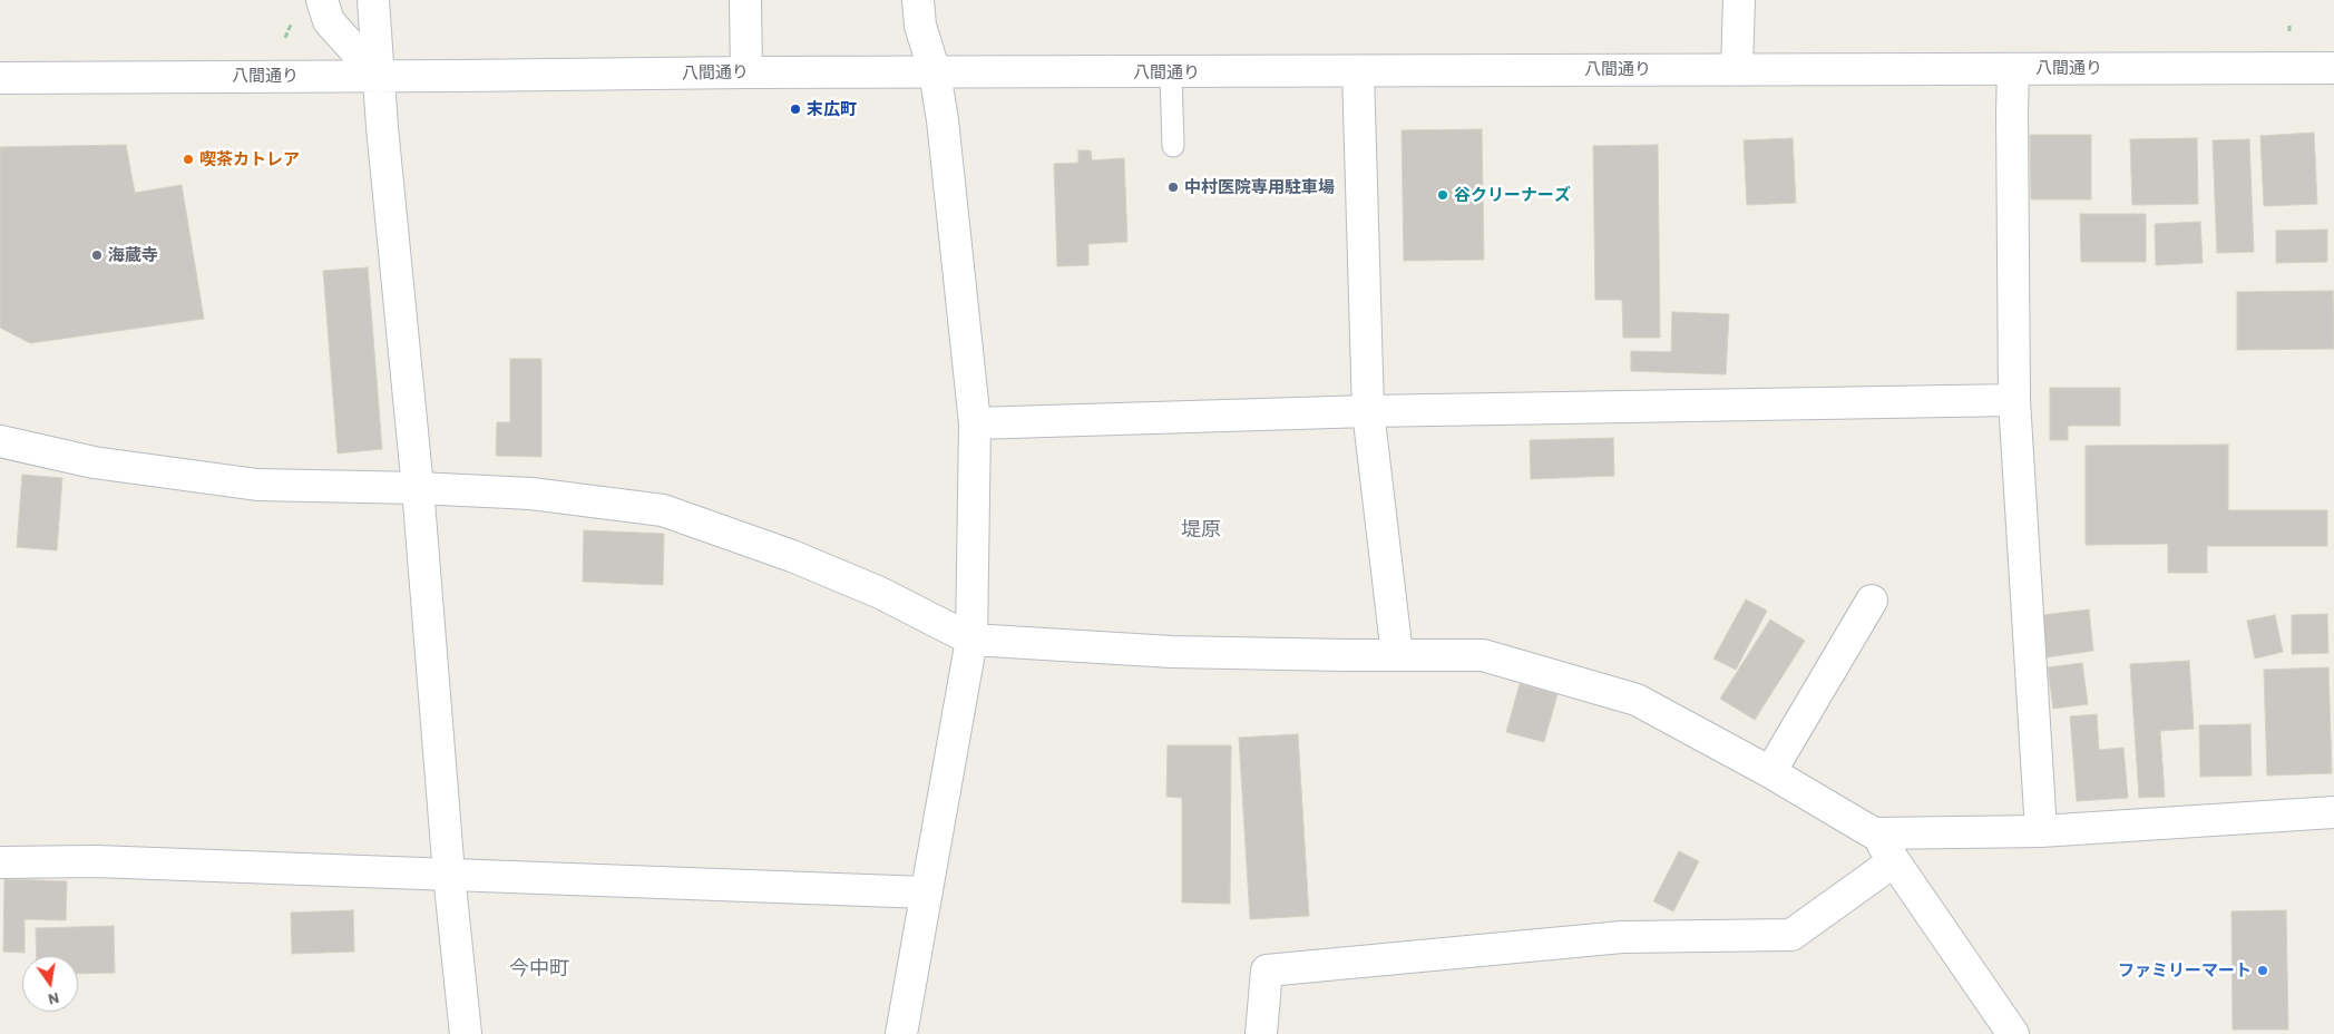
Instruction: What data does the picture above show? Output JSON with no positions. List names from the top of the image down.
{
  "streets": {
    "street": ["八間通り"]
  },
  "districts": ["堤原", "今中町"],
  "places": [
    "末広町",
    "喫茶カトレア",
    "中村医院専用駐車場",
    "谷クリーナーズ",
    "海蔵寺",
    "ファミリーマート"
  ],
  "north": "bottom"
}
